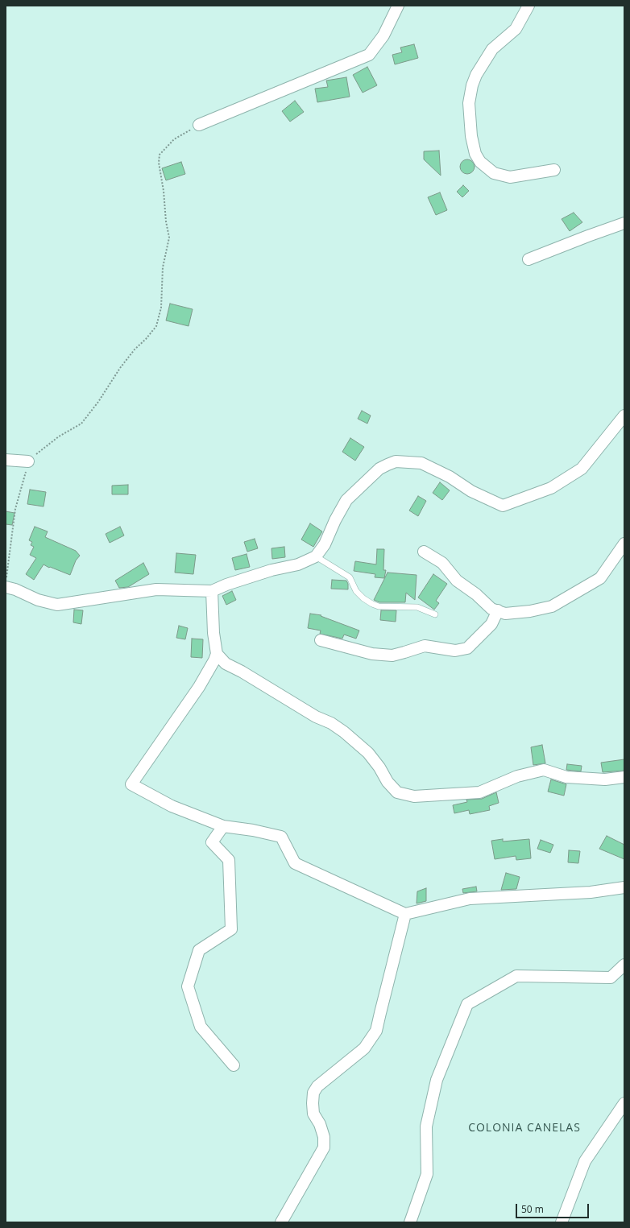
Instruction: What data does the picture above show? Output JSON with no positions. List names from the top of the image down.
{
  "districts": ["COLONIA CANELAS"],
  "scale_bar": "50 m"
}
